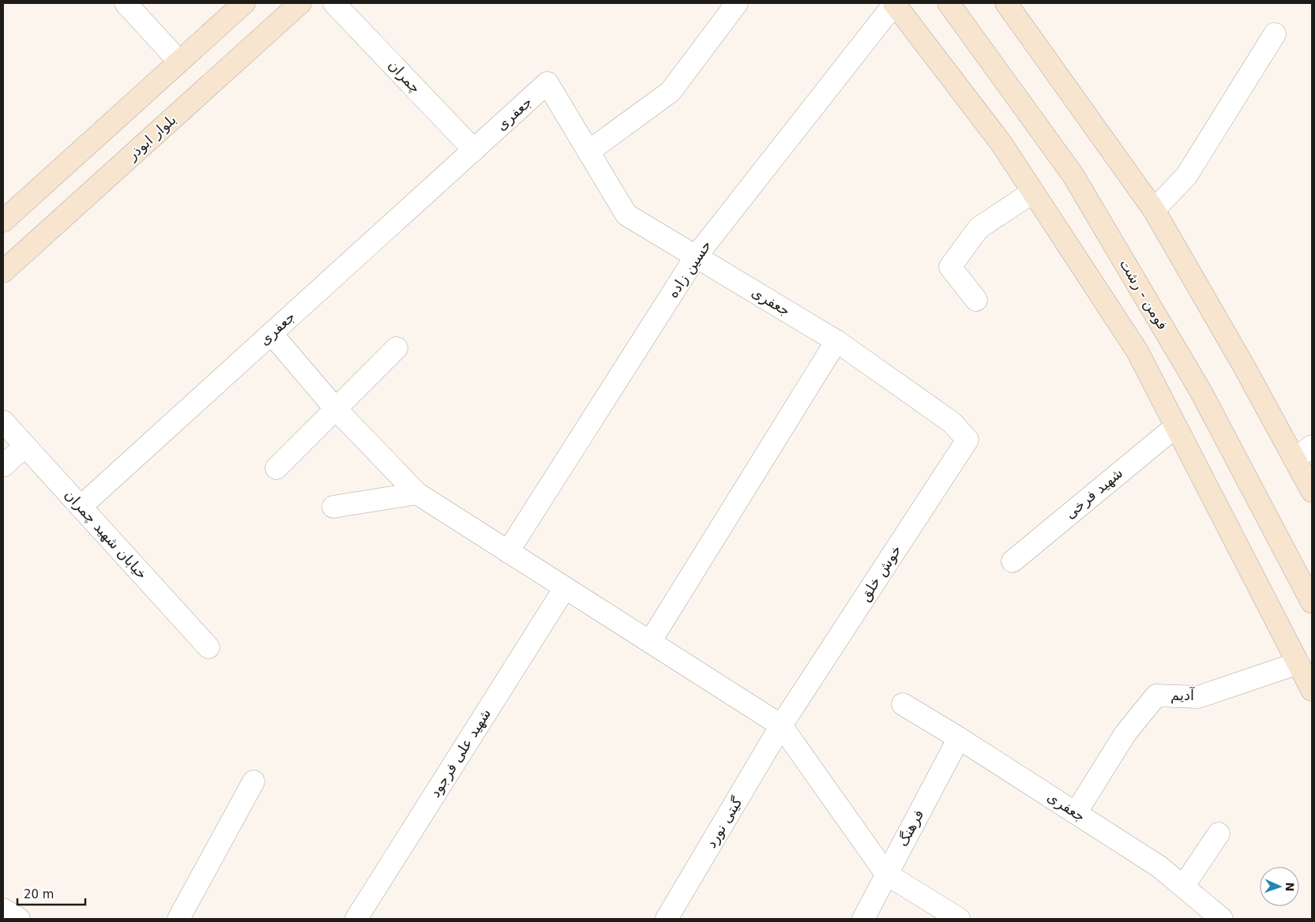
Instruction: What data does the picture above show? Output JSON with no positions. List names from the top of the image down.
{
  "streets": {
    "street": [
      "چمران",
      "جعفری",
      "بلوار ابوذر",
      "حسین زاده",
      "فومن - رشت",
      "شهید فرخی",
      "خیابان شهید چمران",
      "خوش خلق",
      "آدیم",
      "شهید علی فرجود",
      "گیتی نورد",
      "فرهنگ"
    ]
  },
  "crossings": [
    ["چمران", "جعفری"],
    ["جعفری", "حسین زاده"],
    ["جعفری", "خیابان شهید چمران"],
    ["جعفری", "خوش خلق"],
    ["جعفری", "آدیم"],
    ["جعفری", "فرهنگ"],
    ["خوش خلق", "گیتی نورد"]
  ],
  "scale_bar": "20 m",
  "north": "right"
}
